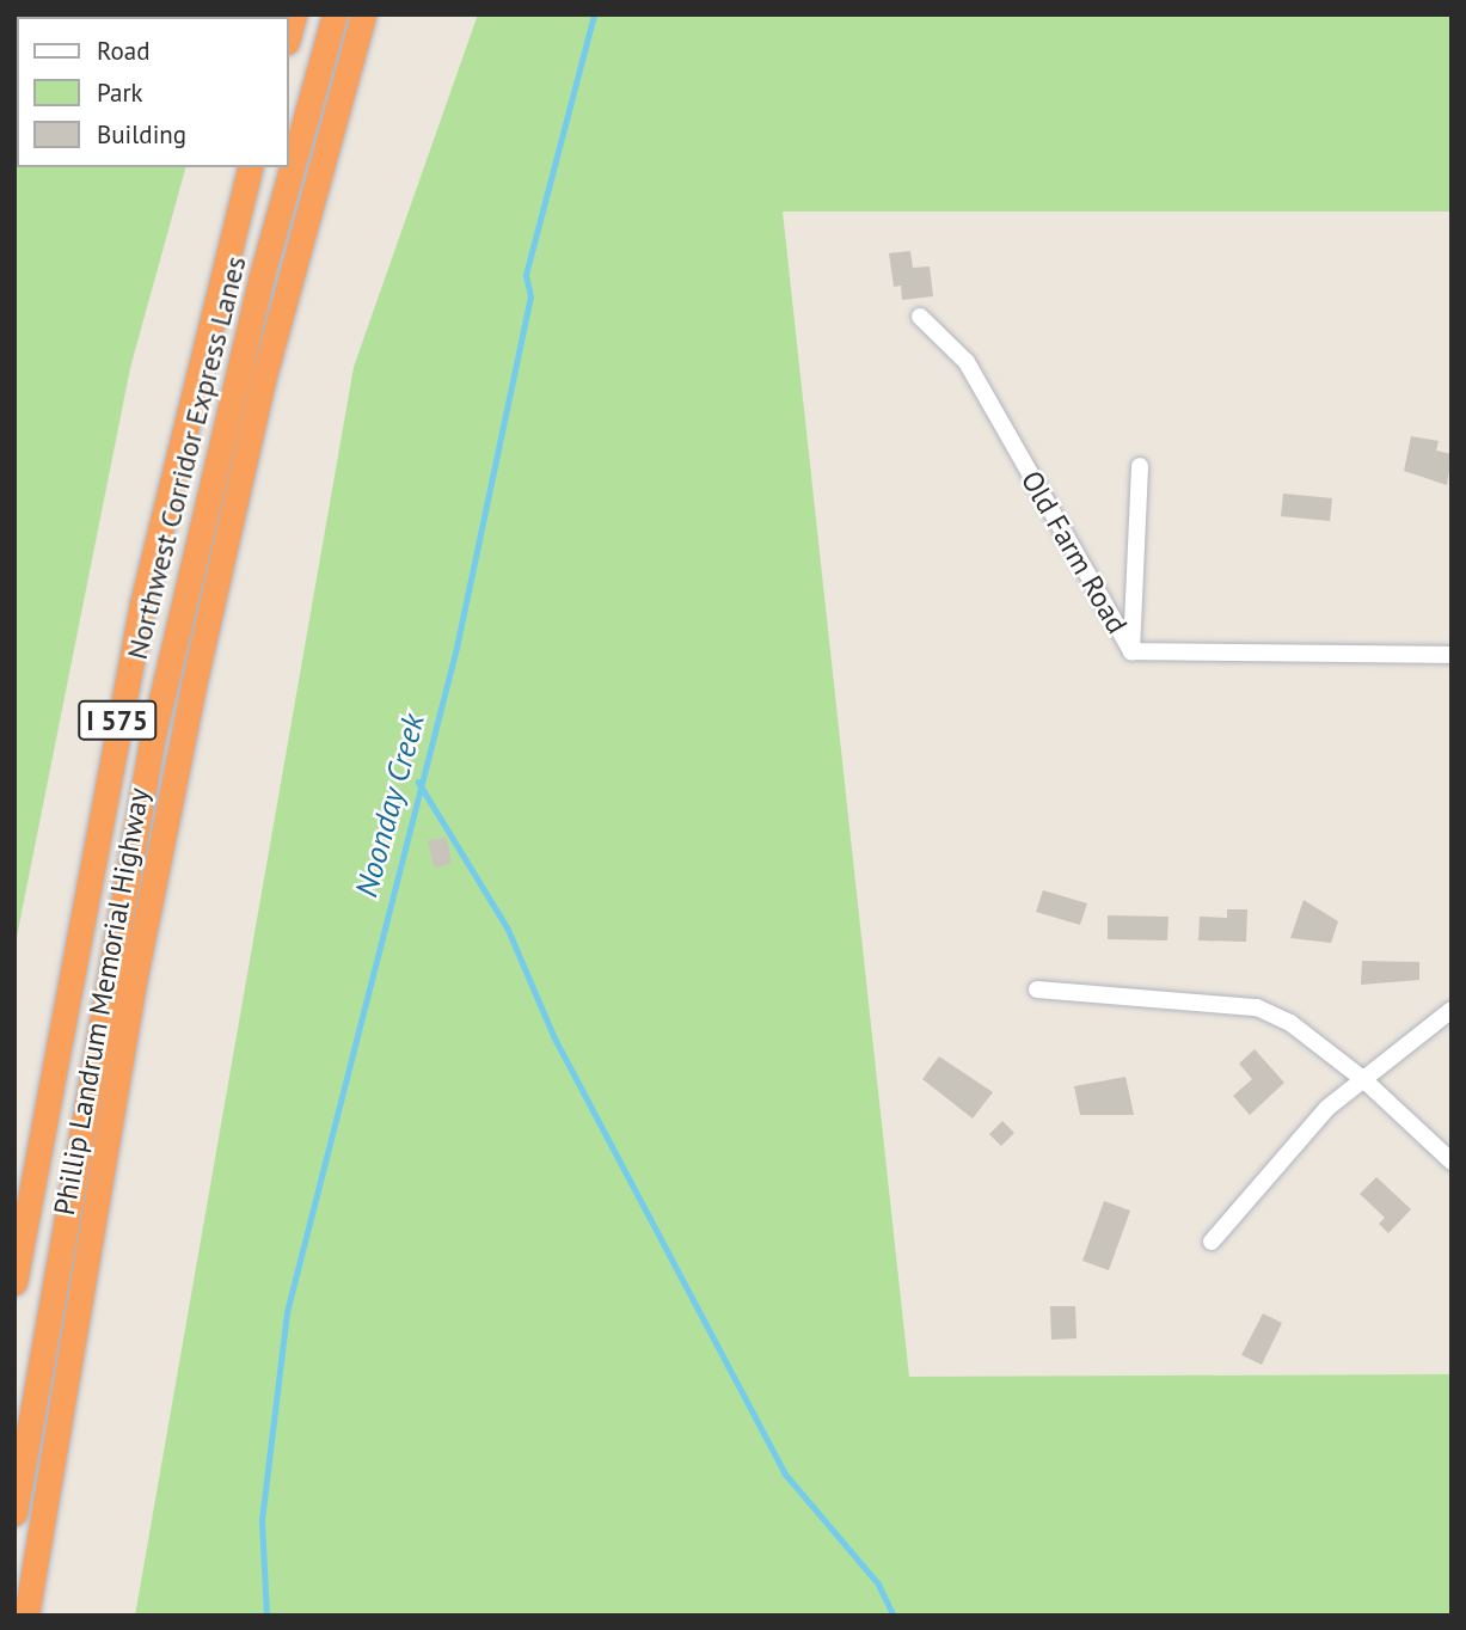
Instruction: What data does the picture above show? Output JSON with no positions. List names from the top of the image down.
{
  "streets": {
    "highway": ["Northwest Corridor Express Lanes", "I 575", "Phillip Landrum Memorial Highway"],
    "street": ["Old Farm Road"]
  },
  "water": ["Noonday Creek"],
  "legend": ["Road", "Park", "Building"]
}
